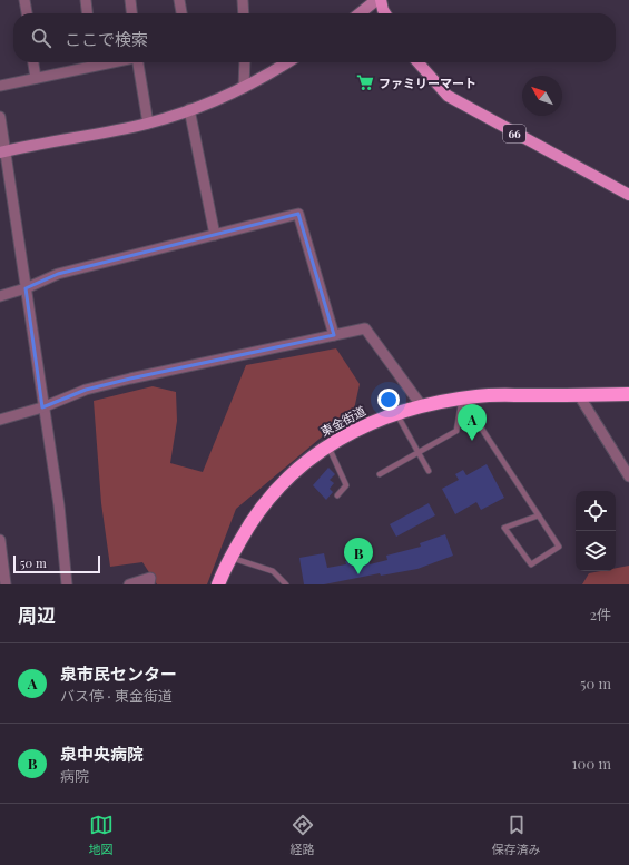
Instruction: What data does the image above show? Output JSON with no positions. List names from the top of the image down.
{
  "streets": {
    "highway": ["東金街道"],
    "main road": ["66"]
  },
  "places": {
    "supermarket": ["ファミリーマート"]
  },
  "scale_bar": "50 m",
  "north": "top left",
  "page": {
    "search": "ここで検索",
    "pins": ["A", "B"],
    "scale": "50 m",
    "heading": ["周辺", "2件"],
    "list": [
      {
        "mark": "A",
        "name": "泉市民センター",
        "note": "バス停 · 東金街道",
        "value": "50 m"
      },
      {
        "mark": "B",
        "name": "泉中央病院",
        "note": "病院",
        "value": "100 m"
      }
    ],
    "nav": ["地図", "経路", "保存済み"]
  }
}
